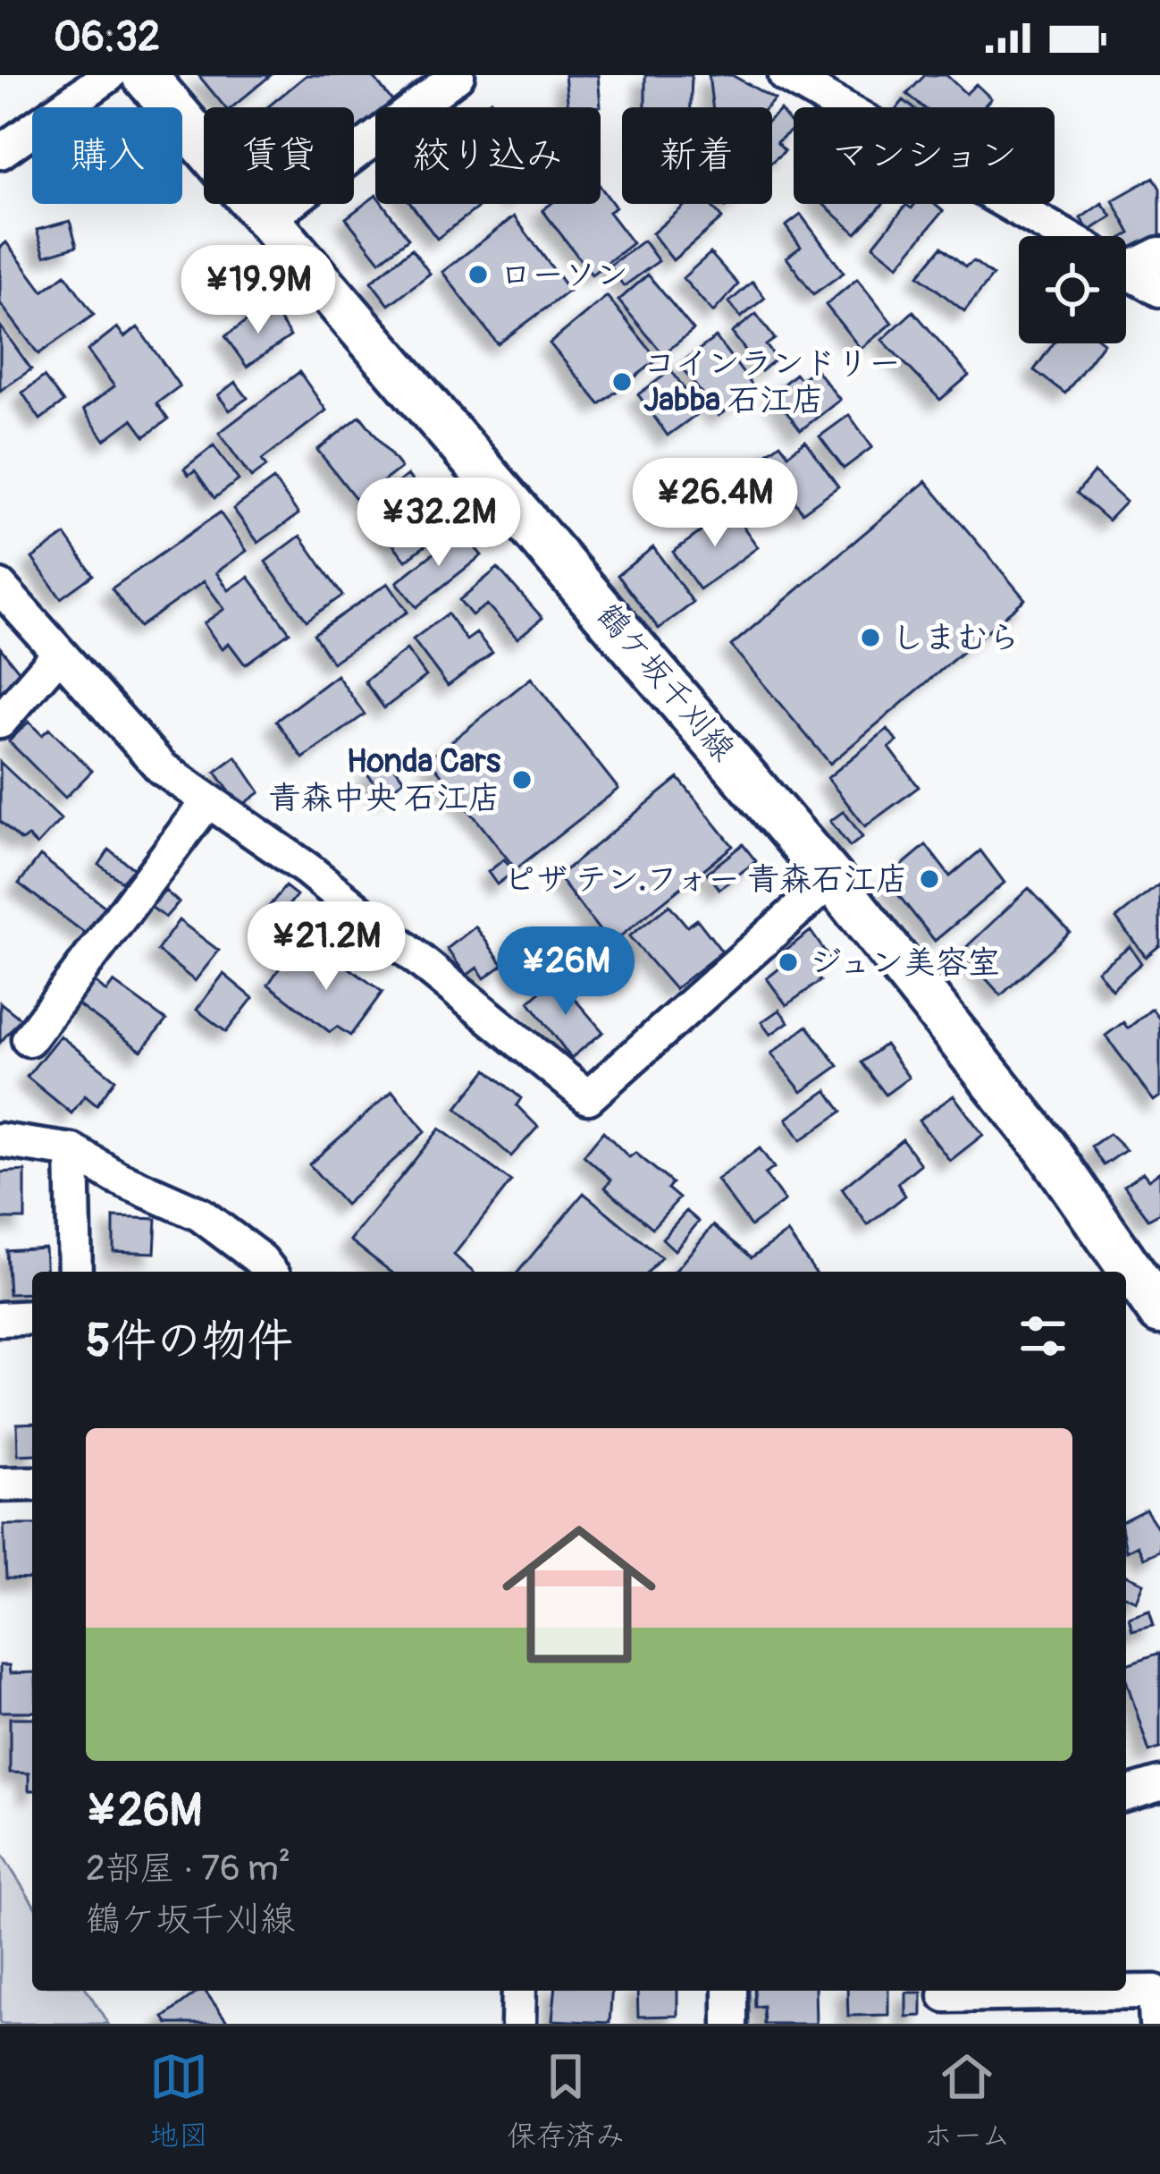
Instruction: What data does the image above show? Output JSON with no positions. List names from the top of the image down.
{
  "streets": {
    "main road": ["鶴ケ坂千刈線"]
  },
  "places": [
    "ローソン",
    "コインランドリー Jabba 石江店",
    "しまむら",
    "Honda Cars 青森中央 石江店",
    "ピザ テン.フォー 青森石江店",
    "ジュン美容室"
  ],
  "page": {
    "status": "06:32",
    "chip": [
      "購入",
      "賃貸",
      "絞り込み",
      "新着",
      "マンション"
    ],
    "price": [
      "¥19.9M",
      "¥26.4M",
      "¥32.2M",
      "¥21.2M",
      "¥26M"
    ],
    "heading": "5件の物件",
    "list": [
      {
        "name": "¥26M",
        "note": "2部屋 · 76 m² · 鶴ケ坂千刈線"
      }
    ],
    "tabs": ["地図", "保存済み", "ホーム"]
  }
}
